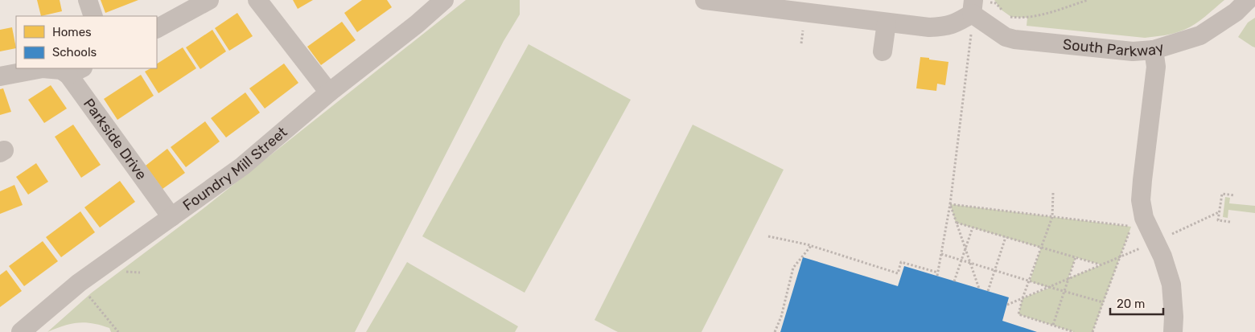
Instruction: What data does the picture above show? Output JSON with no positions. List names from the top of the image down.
{
  "streets": {
    "street": ["South Parkway", "Parkside Drive", "Foundry Mill Street"]
  },
  "crossings": [
    ["Parkside Drive", "Foundry Mill Street"]
  ],
  "legend": ["Homes", "Schools"],
  "scale_bar": "20 m"
}
